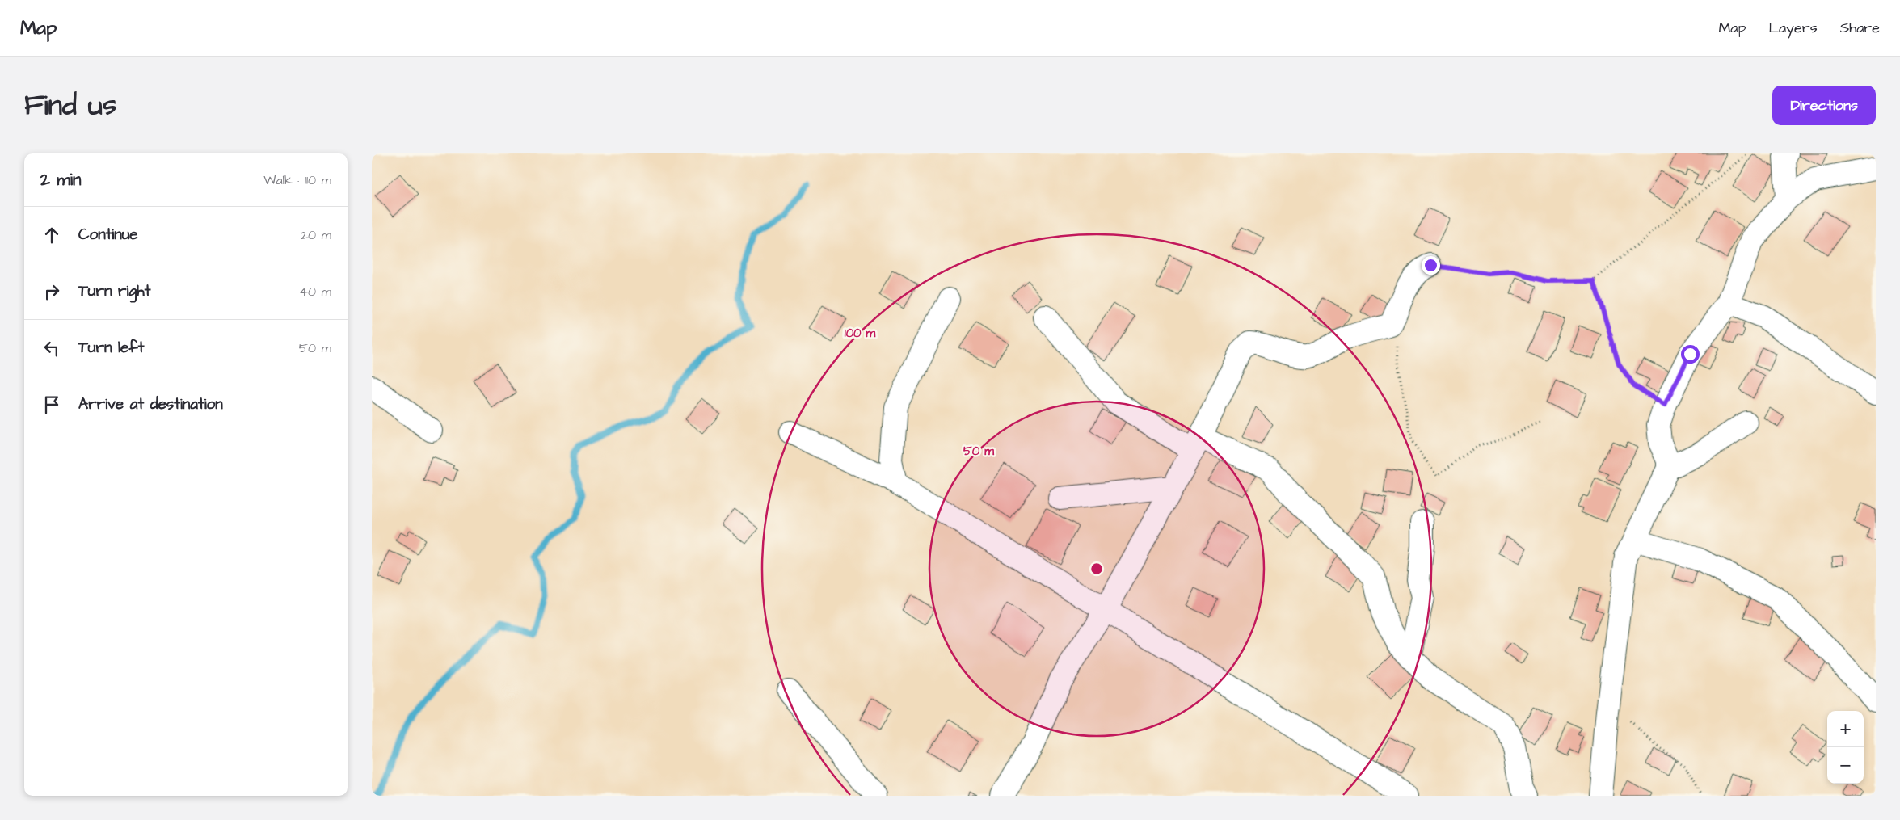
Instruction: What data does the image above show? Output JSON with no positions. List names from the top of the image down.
{
  "page": {
    "header": "Map",
    "nav": ["Map", "Layers", "Share"],
    "title": "Find us",
    "buttons": "Directions",
    "heading": ["2 min", "Walk · 110 m"],
    "list": [
      ["Continue", "20 m"],
      ["Turn right", "40 m"],
      ["Turn left", "50 m"],
      "Arrive at destination"
    ],
    "map_buttons": ["+", "−"]
  },
  "rings": ["100 m", "50 m"]
}
